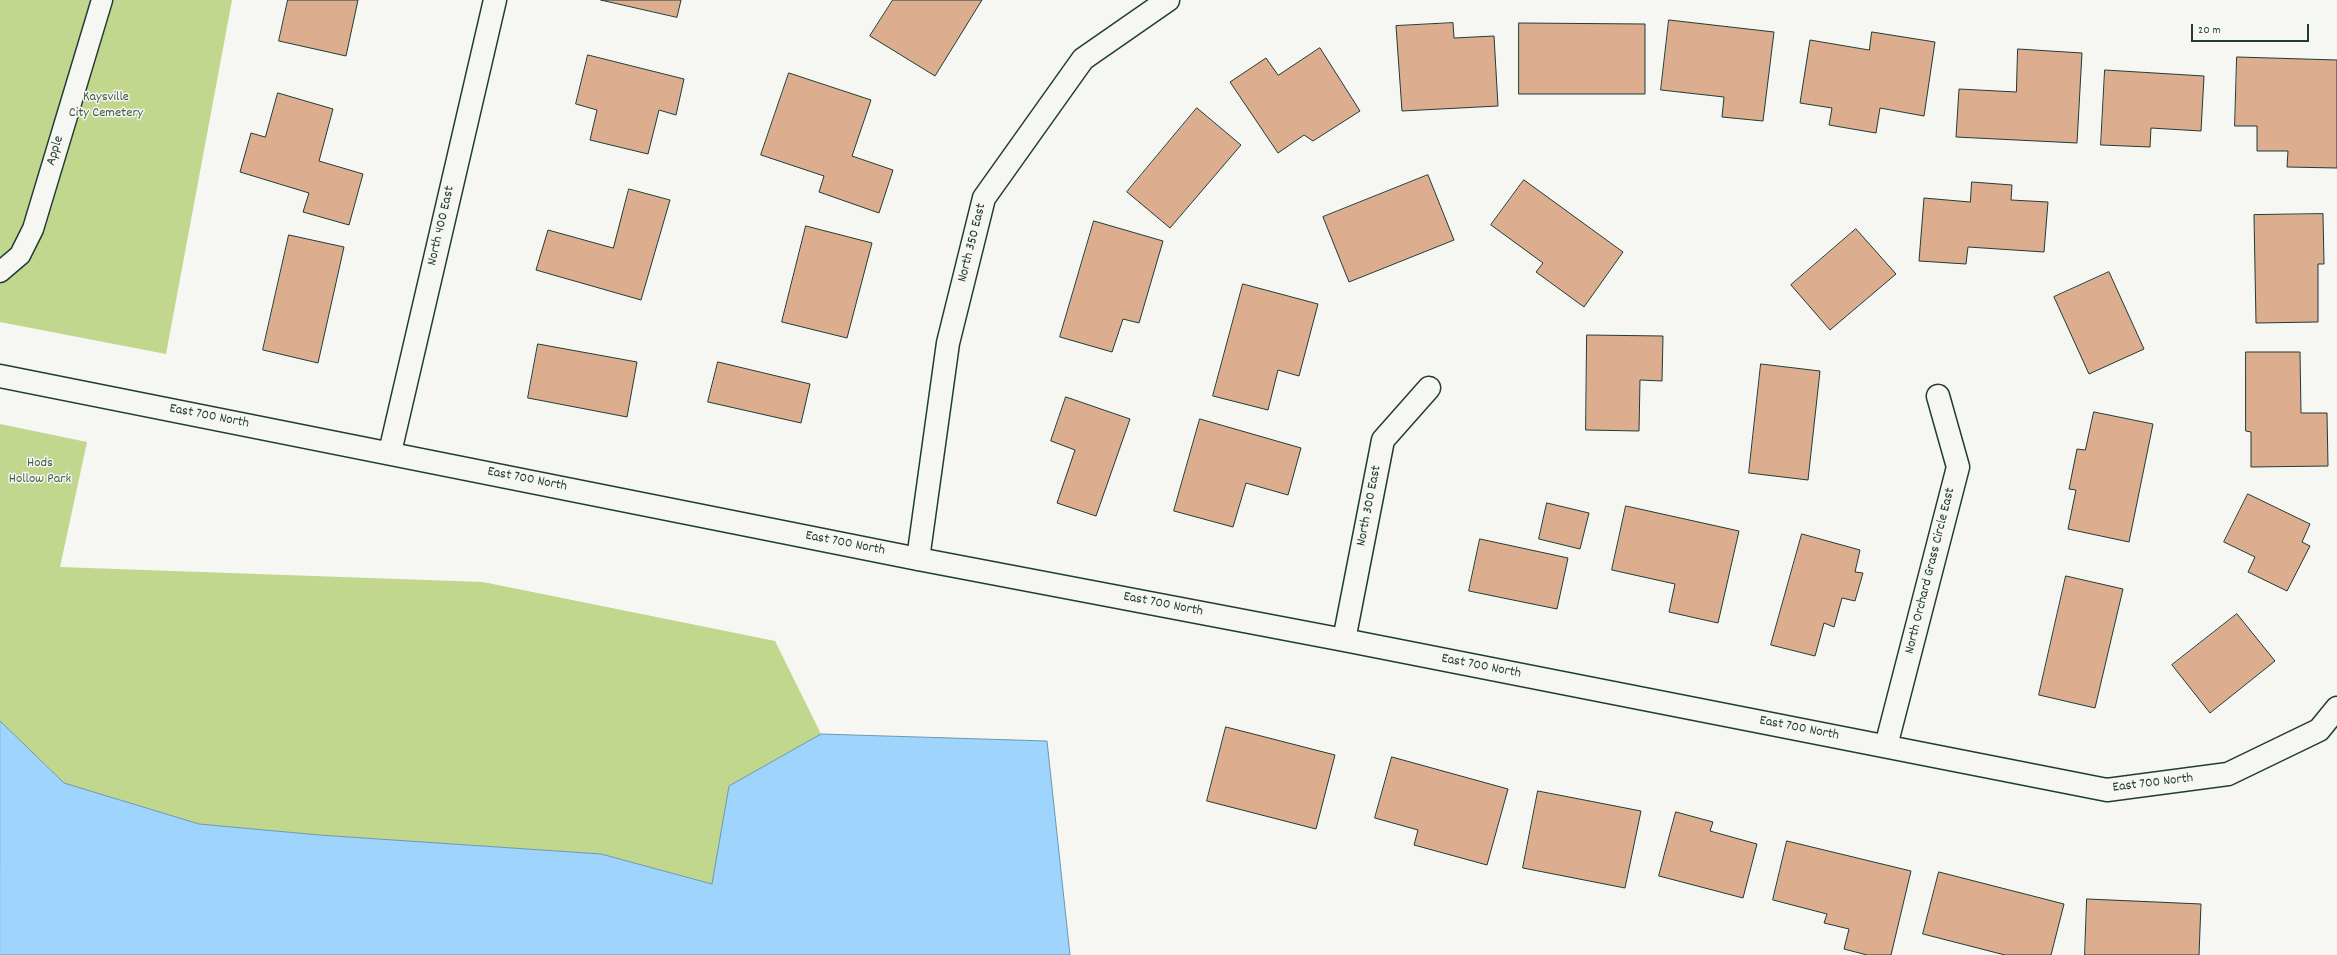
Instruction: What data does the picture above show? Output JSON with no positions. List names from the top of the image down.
{
  "streets": {
    "street": [
      "North 400 East",
      "North 350 East",
      "East 700 North",
      "North 300 East",
      "North Orchard Grass Circle East"
    ],
    "lane": ["Apple"]
  },
  "crossings": [
    ["North 400 East", "East 700 North"],
    ["North 350 East", "East 700 North"],
    ["East 700 North", "North 300 East"],
    ["East 700 North", "North Orchard Grass Circle East"]
  ],
  "parks": ["Kaysville City Cemetery", "Hods Hollow Park"],
  "scale_bar": "20 m"
}
